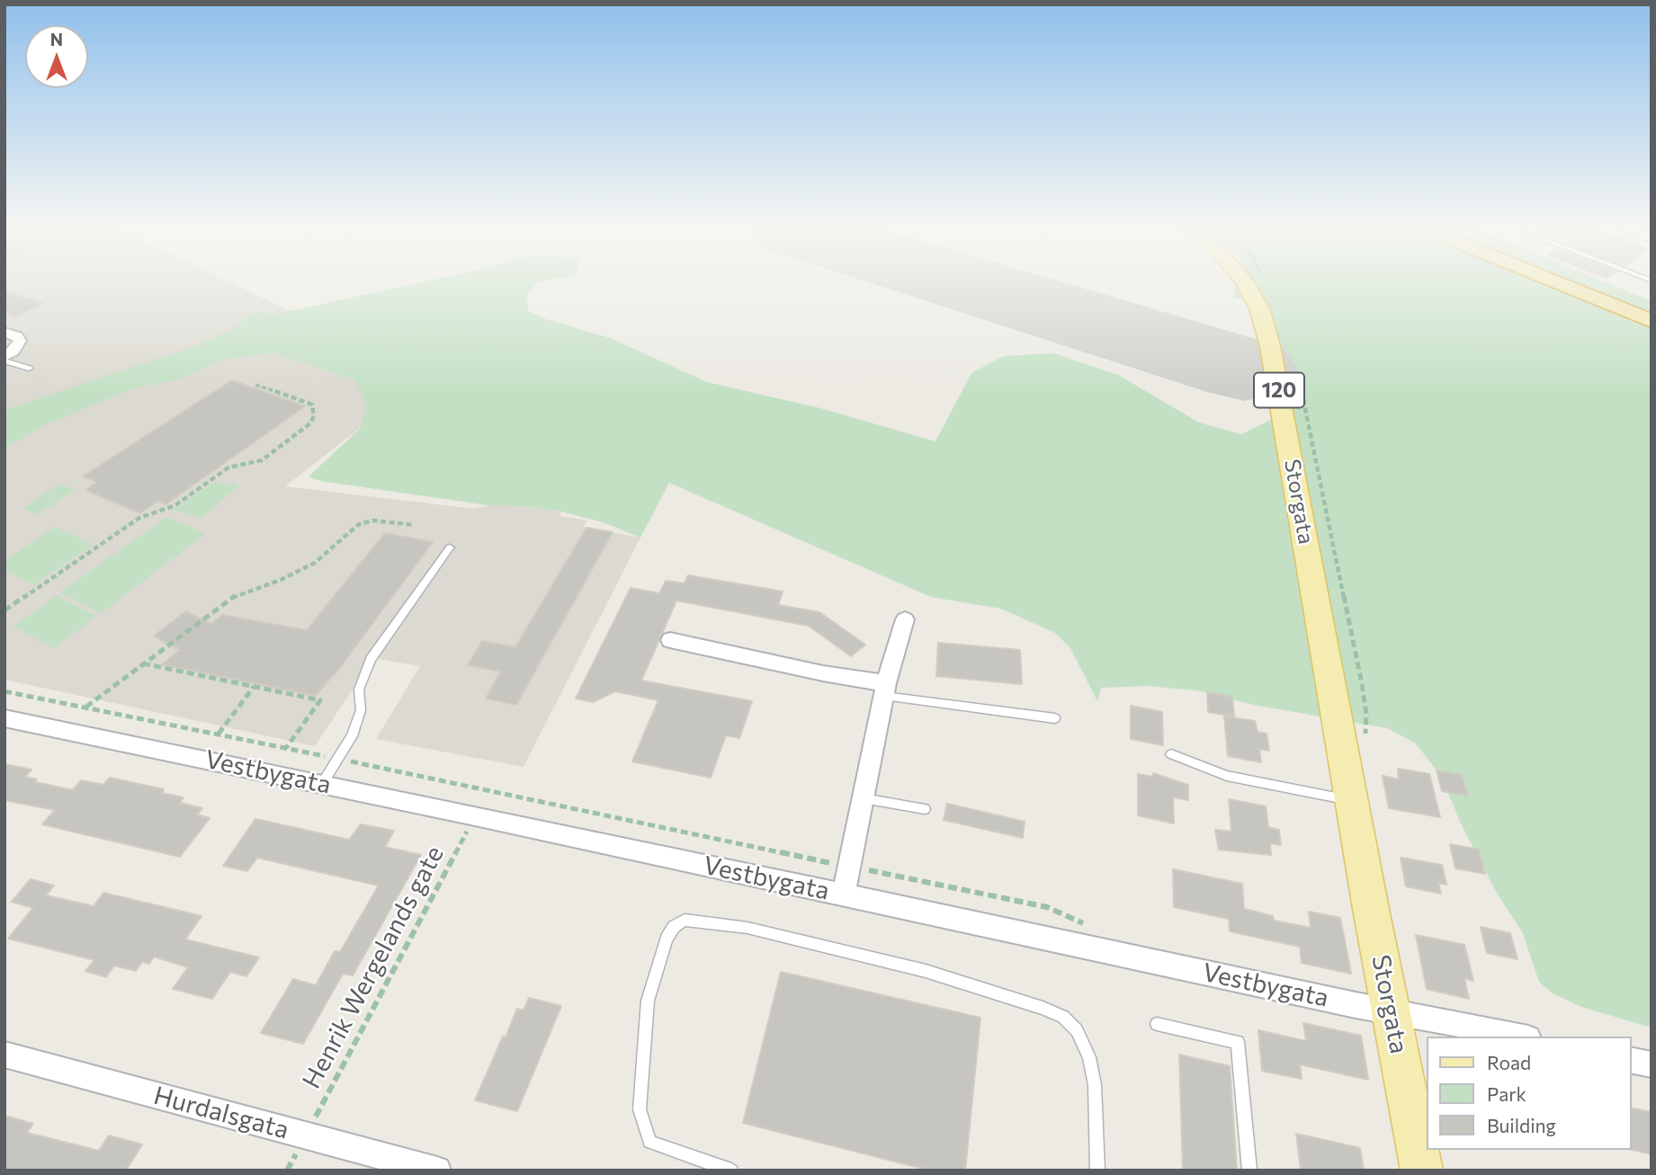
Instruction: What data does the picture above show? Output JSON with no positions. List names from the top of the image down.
{
  "streets": {
    "main road": ["120", "Storgata"],
    "street": ["Vestbygata", "Hurdalsgata"],
    "path": ["Henrik Wergelands gate"]
  },
  "crossings": [
    ["Storgata", "Vestbygata"],
    ["Vestbygata", "Henrik Wergelands gate"],
    ["Henrik Wergelands gate", "Hurdalsgata"]
  ],
  "legend": ["Road", "Park", "Building"],
  "north": "top"
}
